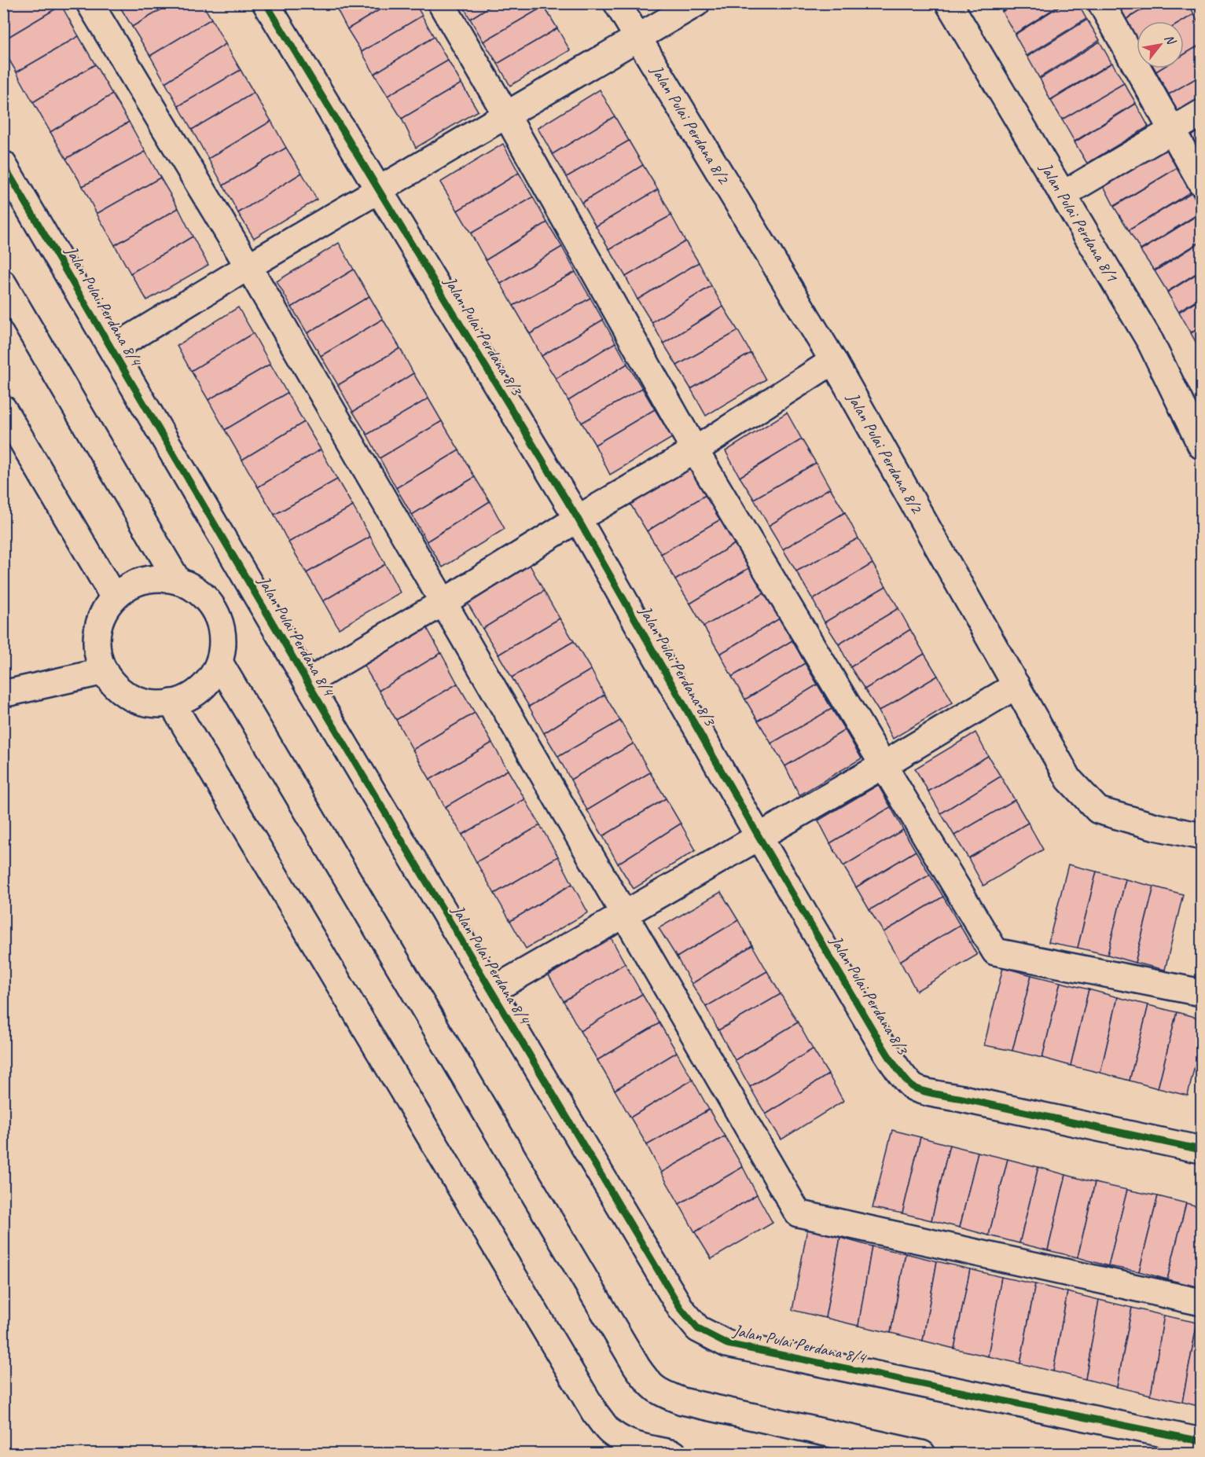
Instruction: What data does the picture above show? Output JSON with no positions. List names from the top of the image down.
{
  "streets": {
    "street": [
      "Jalan Pulai Perdana 8/2",
      "Jalan Pulai Perdana 8/1",
      "Jalan Pulai Perdana 8/4",
      "Jalan Pulai Perdana 8/3"
    ]
  },
  "north": "top right"
}
